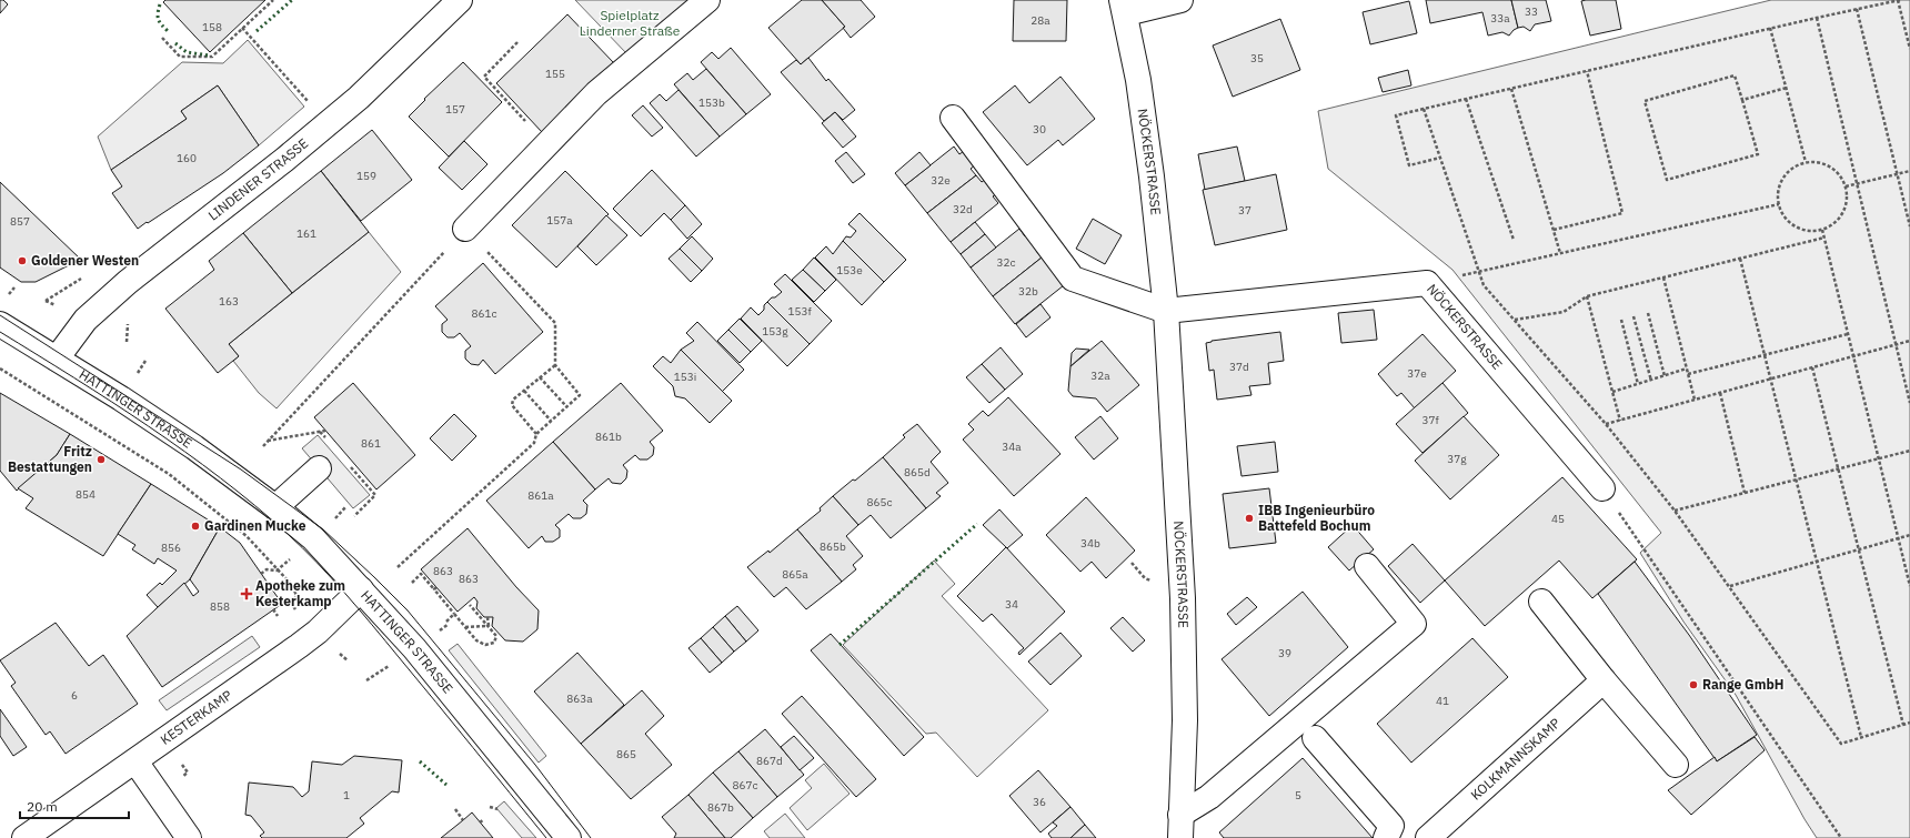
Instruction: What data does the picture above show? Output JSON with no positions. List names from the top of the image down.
{
  "streets": {
    "street": [
      "NÖCKERSTRASSE",
      "LINDENER STRASSE",
      "HATTINGER STRASSE",
      "KESTERKAMP",
      "KOLKMANNSKAMP"
    ]
  },
  "crossings": [
    ["LINDENER STRASSE", "HATTINGER STRASSE"],
    ["HATTINGER STRASSE", "KESTERKAMP"]
  ],
  "parks": ["Spielplatz Linderner Straße"],
  "places": {
    "other": [
      "Goldener Westen",
      "Fritz Bestattungen",
      "IBB Ingenieurbüro Battefeld Bochum",
      "Gardinen Mucke",
      "Range GmbH"
    ],
    "health": ["Apotheke zum Kesterkamp"]
  },
  "house_numbers": [
    "33",
    "33a",
    "28a",
    "158",
    "35",
    "155",
    "153b",
    "157",
    "30",
    "160",
    "159",
    "32e",
    "32d",
    "37",
    "157a",
    "857",
    "161",
    "32c",
    "153e",
    "32b",
    "163",
    "153f",
    "861c",
    "153g",
    "37d",
    "37e",
    "32a",
    "153i",
    "37f",
    "861b",
    "861",
    "34a",
    "37g",
    "865d",
    "854",
    "861a",
    "865c",
    "45",
    "34b",
    "865b",
    "856",
    "863",
    "865a",
    "863",
    "34",
    "858",
    "39",
    "6",
    "863a",
    "41",
    "865",
    "867d",
    "867c",
    "1",
    "5",
    "36",
    "867b"
  ],
  "scale_bar": "20 m"
}
